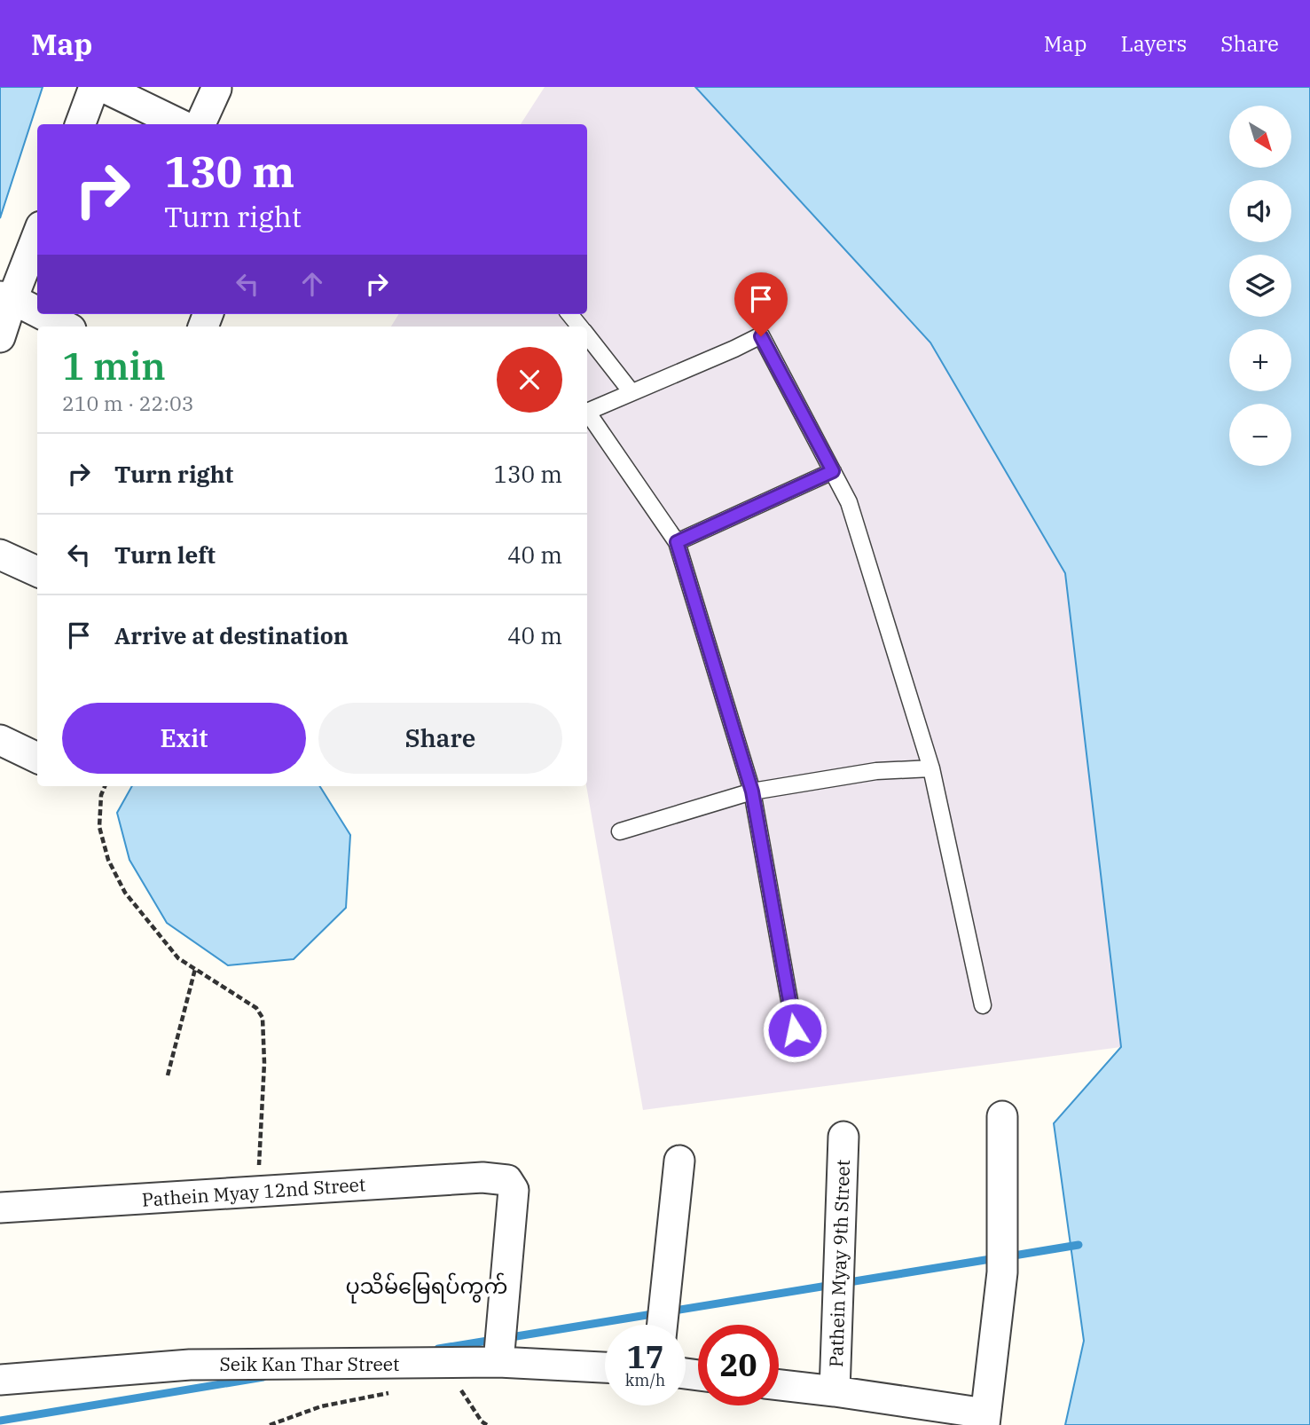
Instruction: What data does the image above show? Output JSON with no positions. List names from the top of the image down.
{
  "streets": {
    "street": ["Pathein Myay 12nd Street", "Pathein Myay 9th Street", "Seik Kan Thar Street"]
  },
  "crossings": [
    ["Pathein Myay 12nd Street", "Seik Kan Thar Street"]
  ],
  "districts": ["ပုသိမ်မြေရပ်ကွက်"],
  "north": "bottom right",
  "page": {
    "header": "Map",
    "nav": ["Map", "Layers", "Share"],
    "map_buttons": ["+", "−"],
    "turn": ["130 m", "Turn right"],
    "heading": ["1 min", "210 m · 22:03"],
    "list": [
      {
        "name": "Turn right",
        "value": "130 m"
      },
      {
        "name": "Turn left",
        "value": "40 m"
      },
      {
        "name": "Arrive at destination",
        "value": "40 m"
      }
    ],
    "buttons": ["Exit", "Share"],
    "speed": "17 km/h",
    "limit": "20"
  }
}
